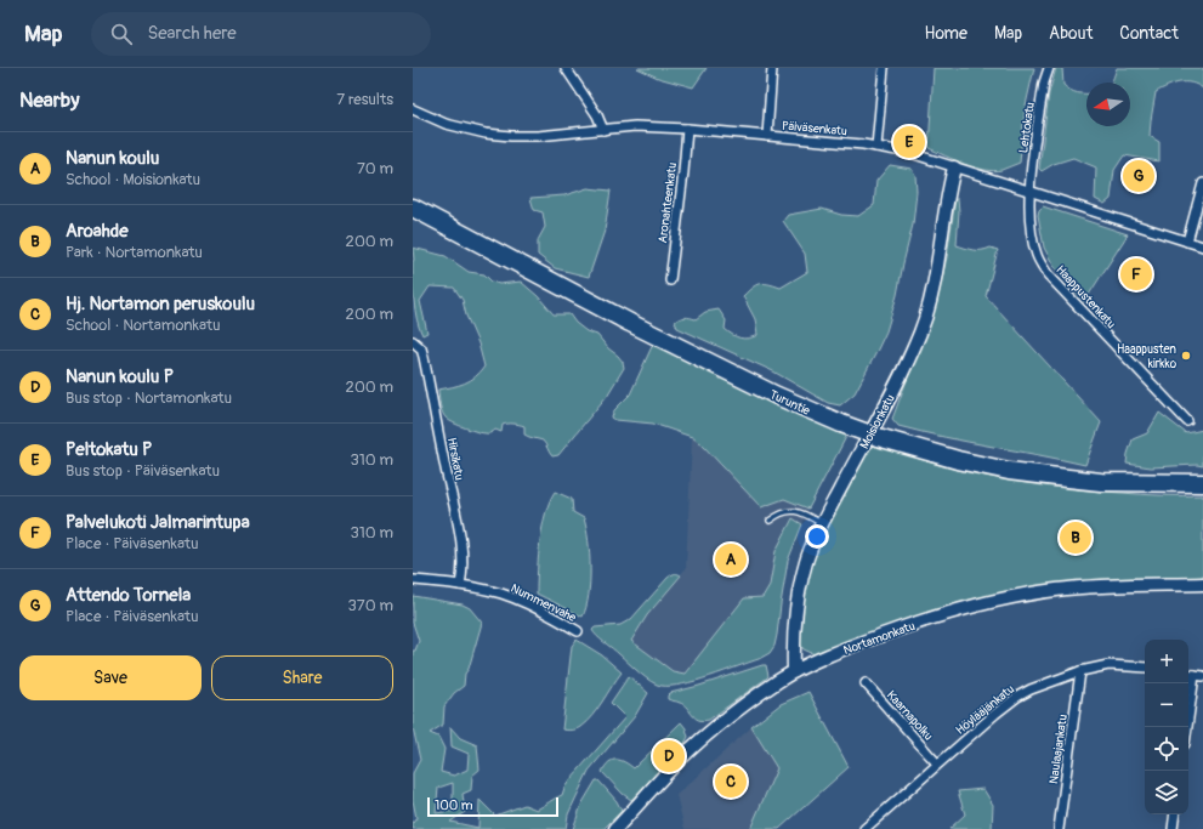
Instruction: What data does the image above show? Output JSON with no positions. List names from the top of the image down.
{
  "streets": {
    "highway": ["Turuntie"],
    "main road": ["Moisionkatu", "Nortamonkatu"],
    "street": [
      "Päiväsenkatu",
      "Lehtokatu",
      "Aronahteenkatu",
      "Haappustenkatu",
      "Hirsikatu",
      "Nummenvahe",
      "Höylääjänkatu",
      "Kaarnapolku",
      "Naulaajankatu"
    ]
  },
  "crossings": [
    ["Päiväsenkatu", "Lehtokatu"],
    ["Päiväsenkatu", "Aronahteenkatu"],
    ["Päiväsenkatu", "Haappustenkatu"],
    ["Päiväsenkatu", "Moisionkatu"],
    ["Lehtokatu", "Haappustenkatu"],
    ["Moisionkatu", "Nortamonkatu"],
    ["Hirsikatu", "Nummenvahe"],
    ["Höylääjänkatu", "Kaarnapolku"],
    ["Höylääjänkatu", "Naulaajankatu"]
  ],
  "places": ["Haappusten kirkko"],
  "scale_bar": "100 m",
  "north": "left",
  "page": {
    "header": "Map",
    "search": "Search here",
    "nav": [
      "Home",
      "Map",
      "About",
      "Contact"
    ],
    "heading": ["Nearby", "7 results"],
    "pins": [
      "E",
      "G",
      "F",
      "B",
      "A",
      "D",
      "C"
    ],
    "list": [
      {
        "mark": "A",
        "name": "Nanun koulu",
        "note": "School · Moisionkatu",
        "value": "70 m"
      },
      {
        "mark": "B",
        "name": "Aroahde",
        "note": "Park · Nortamonkatu",
        "value": "200 m"
      },
      {
        "mark": "C",
        "name": "Hj. Nortamon peruskoulu",
        "note": "School · Nortamonkatu",
        "value": "200 m"
      },
      {
        "mark": "D",
        "name": "Nanun koulu P",
        "note": "Bus stop · Nortamonkatu",
        "value": "200 m"
      },
      {
        "mark": "E",
        "name": "Peltokatu P",
        "note": "Bus stop · Päiväsenkatu",
        "value": "310 m"
      },
      {
        "mark": "F",
        "name": "Palvelukoti Jalmarintupa",
        "note": "Place · Päiväsenkatu",
        "value": "310 m"
      },
      {
        "mark": "G",
        "name": "Attendo Tornela",
        "note": "Place · Päiväsenkatu",
        "value": "370 m"
      }
    ],
    "map_buttons": ["+", "−"],
    "buttons": ["Save", "Share"],
    "scale": "100 m"
  }
}
